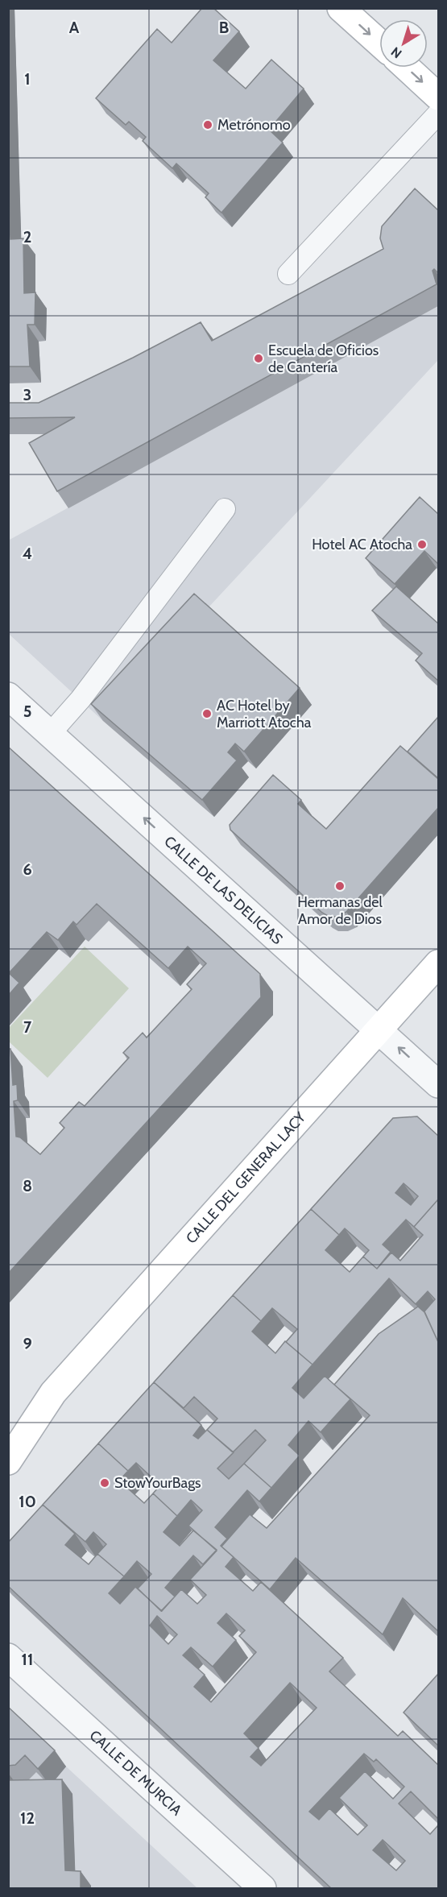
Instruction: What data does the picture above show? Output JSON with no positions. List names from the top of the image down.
{
  "streets": {
    "street": ["CALLE DE LAS DELICIAS", "CALLE DEL GENERAL LACY", "CALLE DE MURCIA"]
  },
  "crossings": [
    ["CALLE DE LAS DELICIAS", "CALLE DEL GENERAL LACY"]
  ],
  "one_way": ["CALLE DE LAS DELICIAS"],
  "places": [
    "Metrónomo",
    "Escuela de Oficios de Cantería",
    "Hotel AC Atocha",
    "AC Hotel by Marriott Atocha",
    "Hermanas del Amor de Dios",
    "StowYourBags"
  ],
  "north": "bottom left",
  "grid": {
    "columns": ["A", "B"],
    "rows": [
      "1",
      "2",
      "3",
      "4",
      "5",
      "6",
      "7",
      "8",
      "9",
      "10",
      "11",
      "12"
    ]
  }
}
